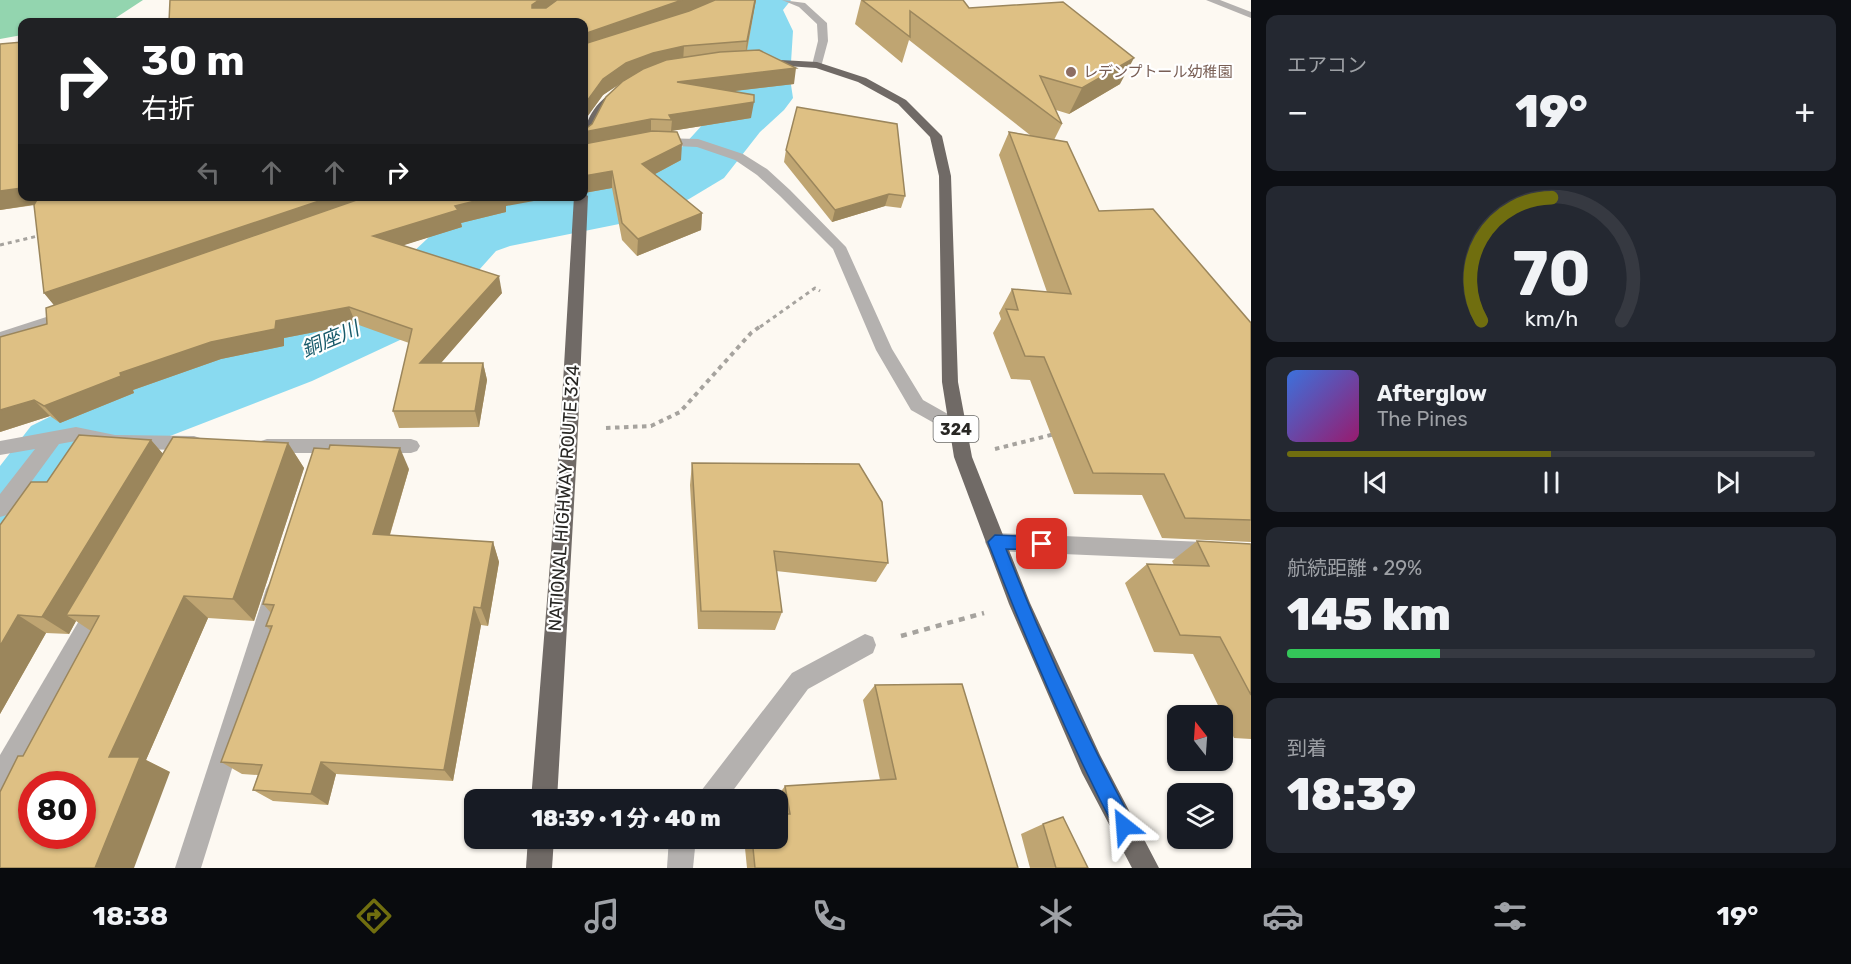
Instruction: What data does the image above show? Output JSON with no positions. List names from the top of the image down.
{
  "streets": {
    "highway": ["324", "NATIONAL HIGHWAY ROUTE 324"]
  },
  "water": ["銅座川"],
  "places": ["レデンプトール幼稚園"],
  "north": "top",
  "page": {
    "tile": [
      "エアコン",
      ["航続距離 · 29%", "145 km"],
      ["到着", "18:39"]
    ],
    "turn": ["30 m", "右折"],
    "heat": ["−", "19°", "+"],
    "song": ["Afterglow", "The Pines"],
    "limit": "80",
    "trip": "18:39 · 1 分 · 40 m",
    "tabs": ["18:38", "19°"],
    "gauge": ["70", "km/h"]
  }
}
